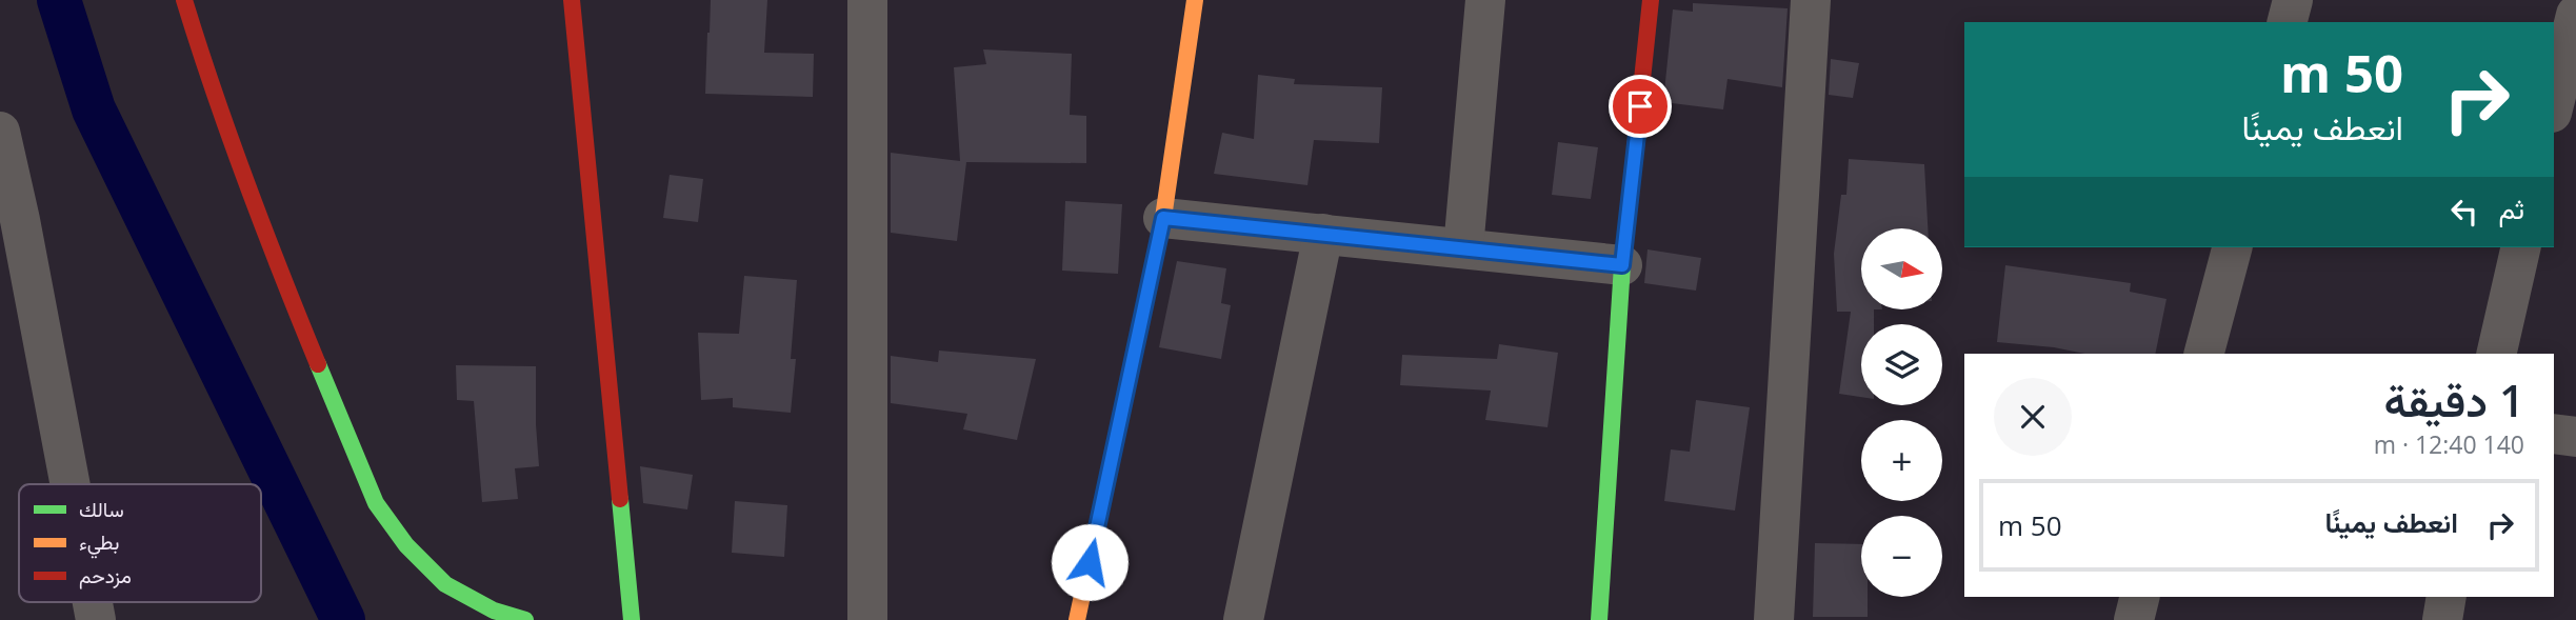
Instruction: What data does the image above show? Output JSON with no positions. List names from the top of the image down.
{
  "legend": ["سالك", "بطيء", "مزدحم"],
  "north": "right",
  "page": {
    "turn": ["50 m", "انعطف يمينًا"],
    "then": "ثم",
    "map_buttons": ["+", "−"],
    "heading": ["1 دقيقة", "140 m · 12:40"],
    "list": [
      {
        "name": "انعطف يمينًا",
        "value": "50 m"
      }
    ]
  }
}
